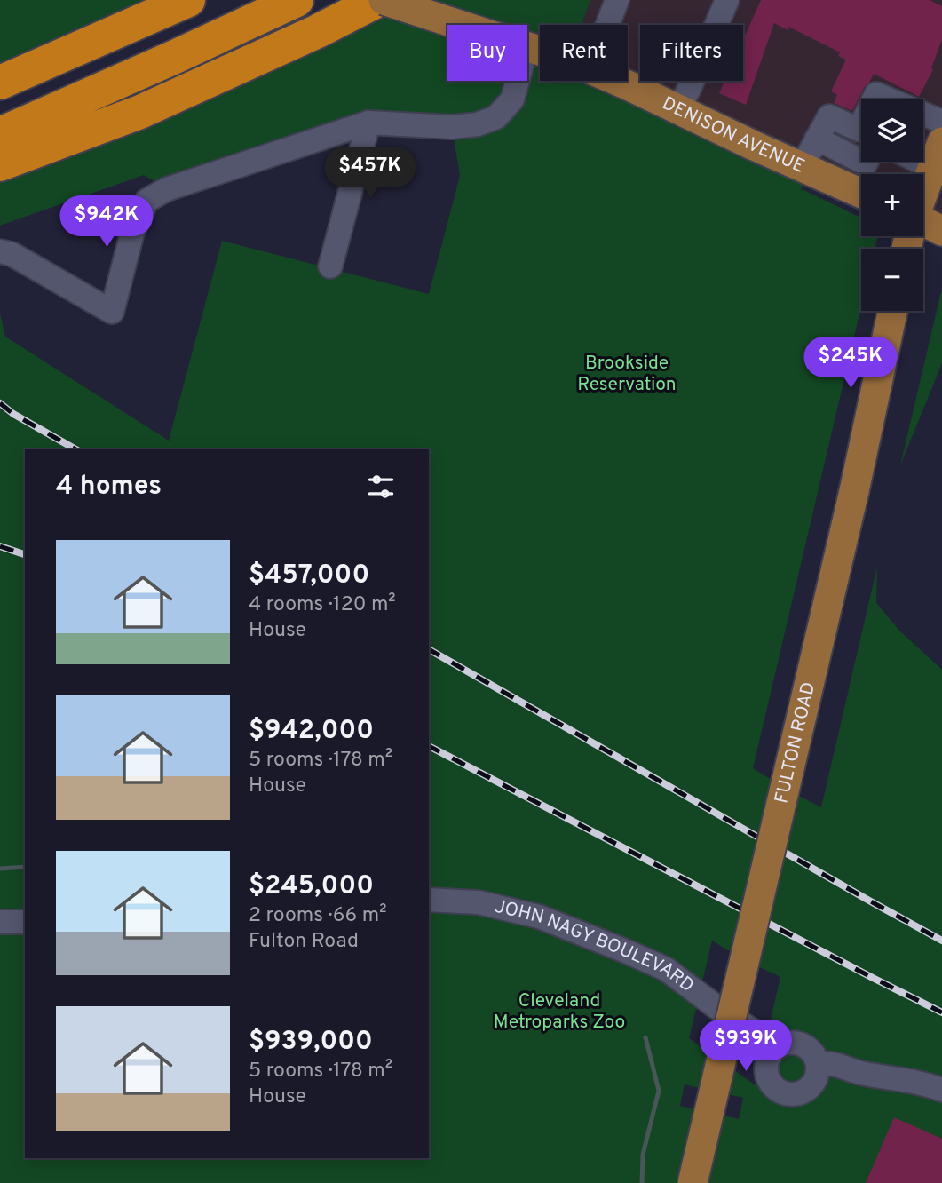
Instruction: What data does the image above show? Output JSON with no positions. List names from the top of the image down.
{
  "streets": {
    "main road": ["DENISON AVENUE", "FULTON ROAD"],
    "street": ["JOHN NAGY BOULEVARD"]
  },
  "parks": ["Brookside Reservation", "Cleveland Metroparks Zoo"],
  "page": {
    "chip": ["Buy", "Rent", "Filters"],
    "map_buttons": ["+", "−"],
    "price": [
      "$457K",
      "$942K",
      "$245K",
      "$939K"
    ],
    "heading": "4 homes",
    "list": [
      {
        "name": "$457,000",
        "note": "4 rooms · 120 m² · House"
      },
      {
        "name": "$942,000",
        "note": "5 rooms · 178 m² · House"
      },
      {
        "name": "$245,000",
        "note": "2 rooms · 66 m² · Fulton Road"
      },
      {
        "name": "$939,000",
        "note": "5 rooms · 178 m² · House"
      }
    ]
  }
}
